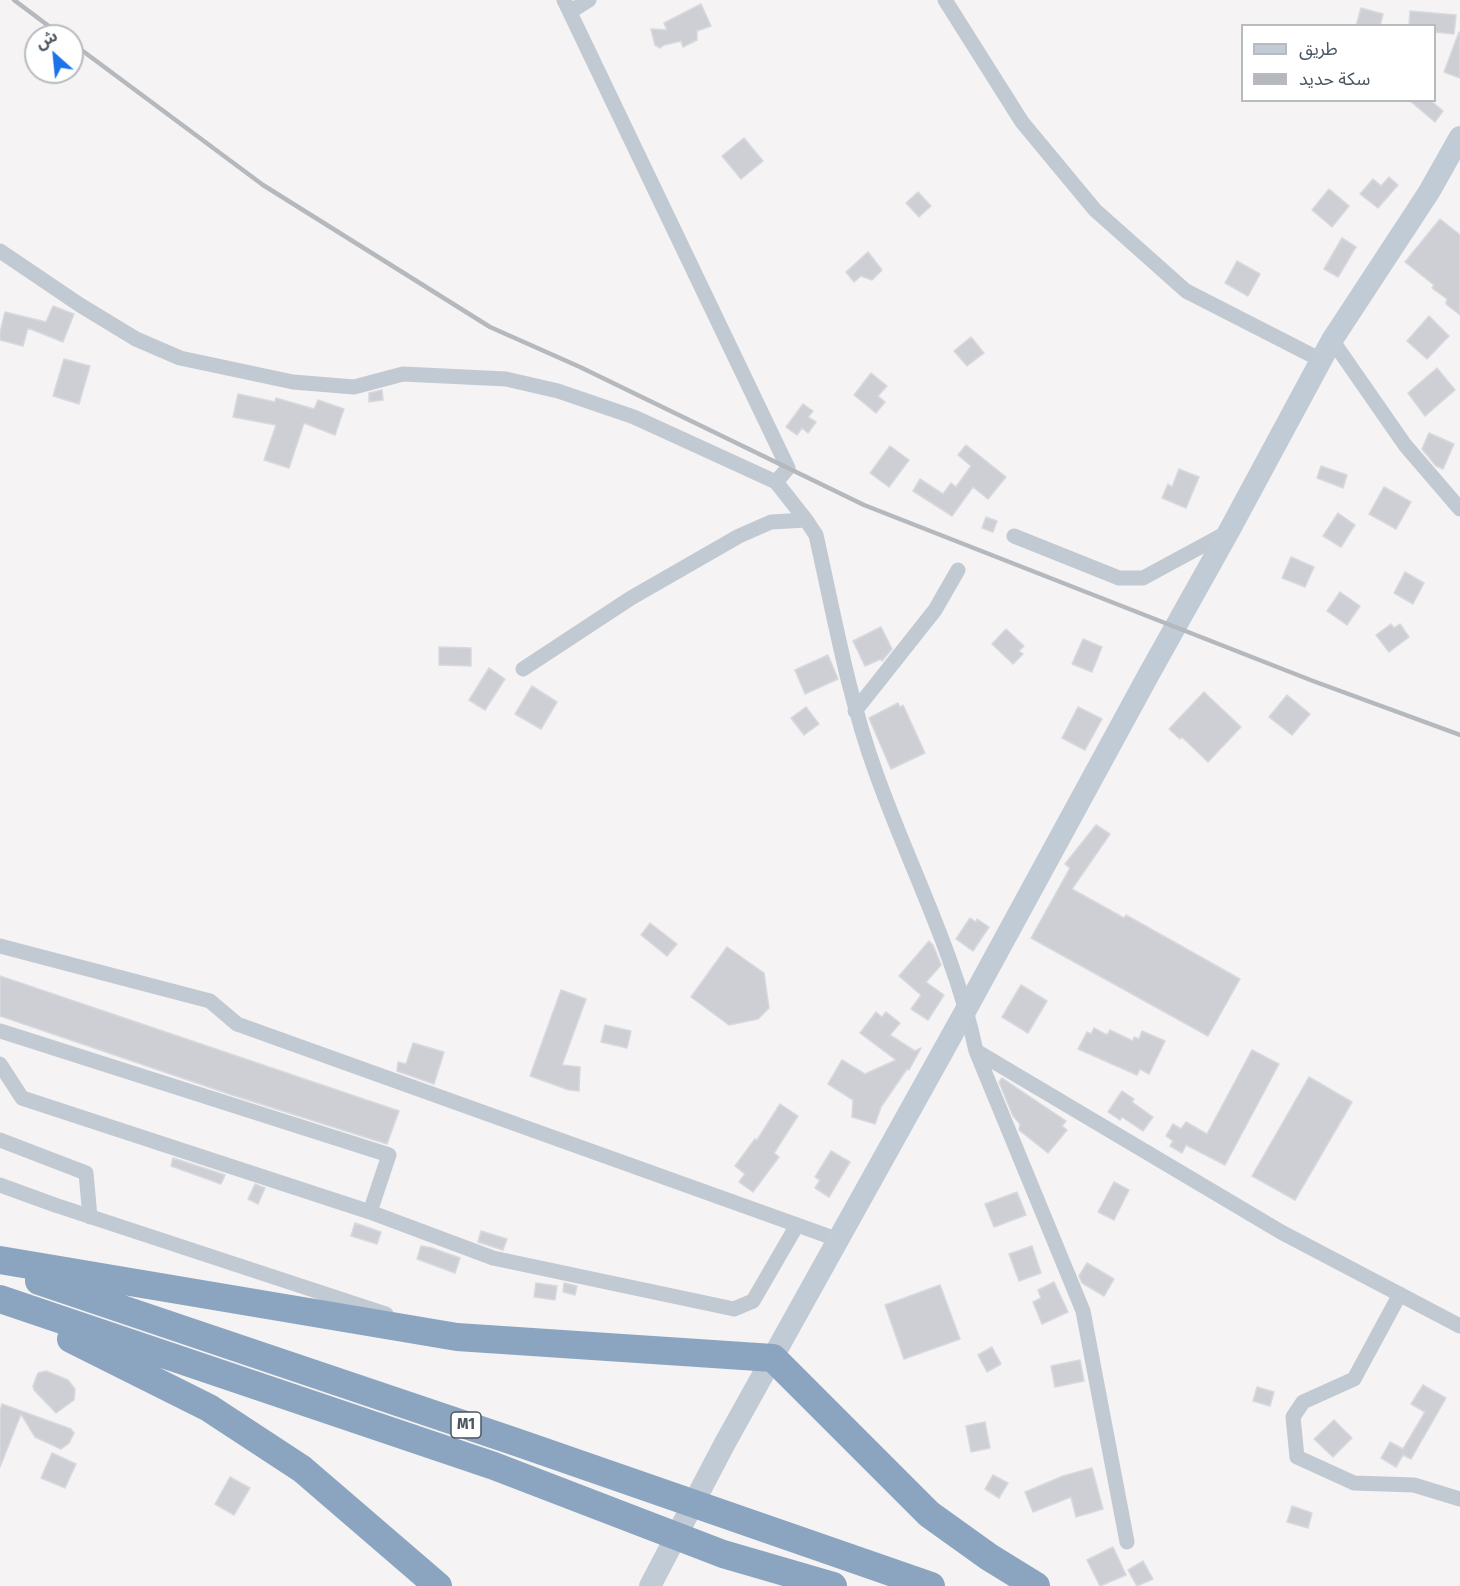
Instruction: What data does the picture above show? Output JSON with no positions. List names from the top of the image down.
{
  "streets": {
    "highway": ["M1"]
  },
  "legend": ["طريق", "سكة حديد"],
  "north": "top left"
}
